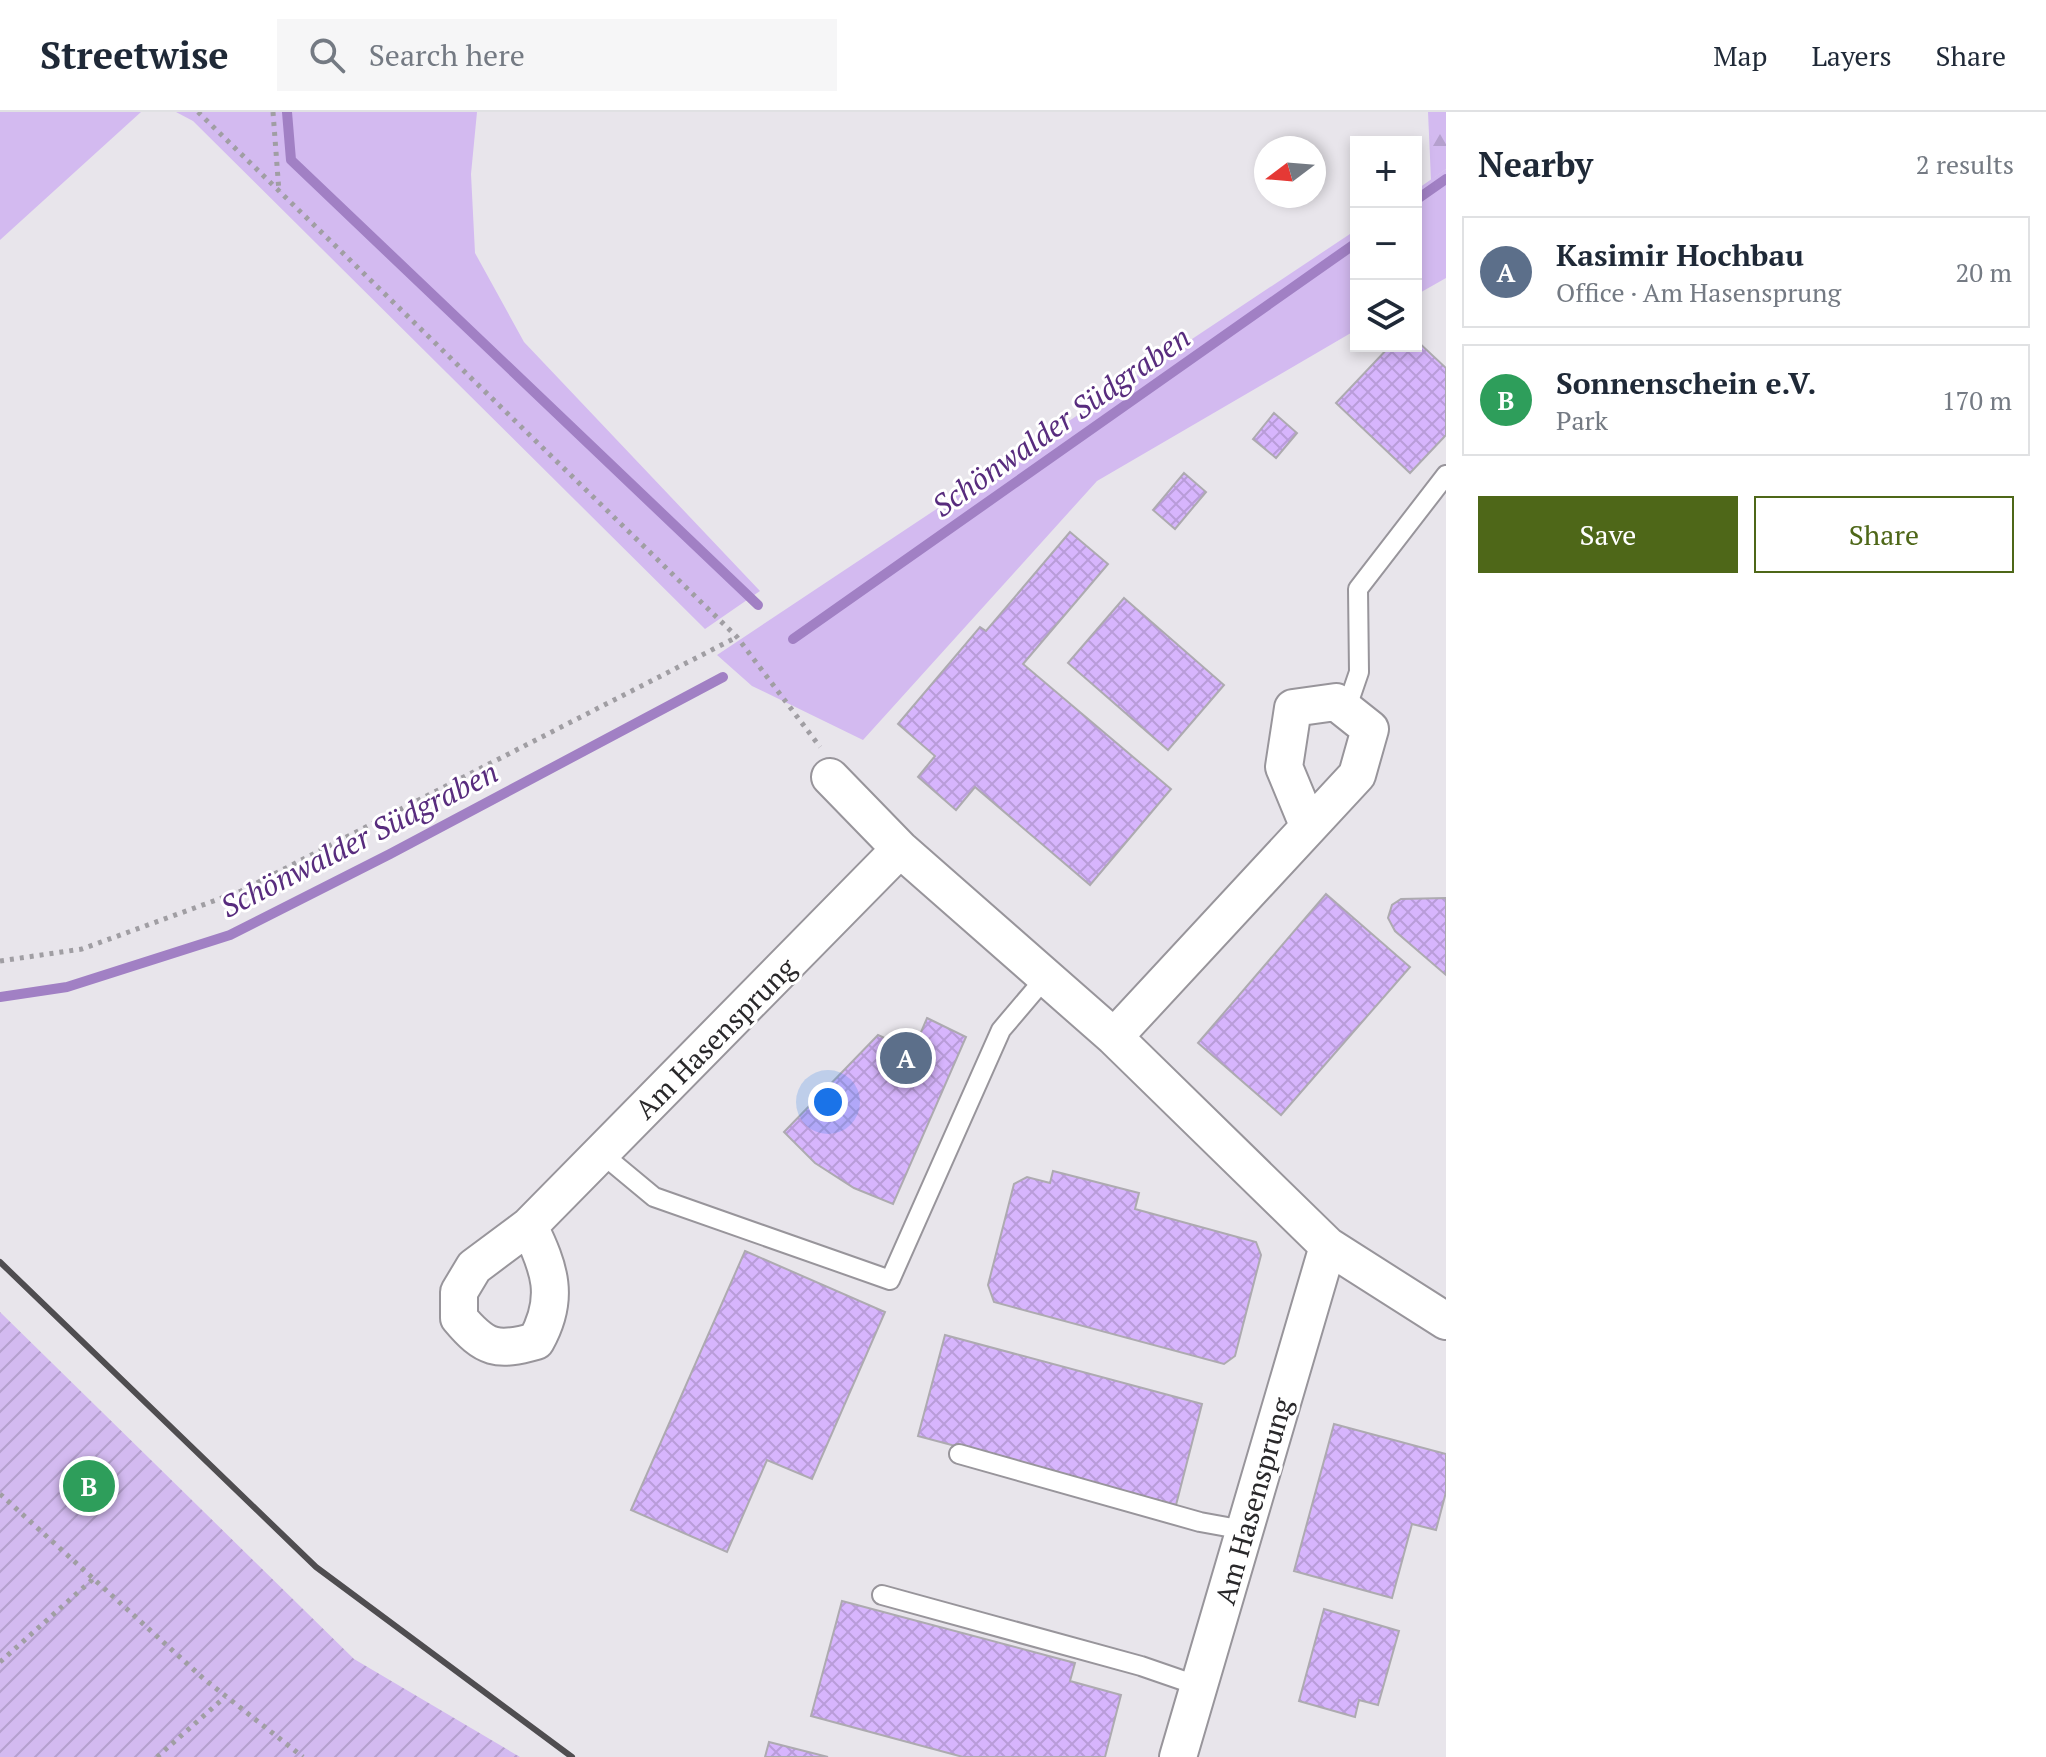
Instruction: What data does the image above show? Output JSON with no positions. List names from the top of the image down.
{
  "streets": {
    "street": ["Am Hasensprung"]
  },
  "water": ["Schönwalder Südgraben"],
  "north": "left",
  "page": {
    "header": "Streetwise",
    "search": "Search here",
    "nav": ["Map", "Layers", "Share"],
    "heading": ["Nearby", "2 results"],
    "map_buttons": ["+", "−"],
    "list": [
      {
        "mark": "A",
        "name": "Kasimir Hochbau",
        "note": "Office · Am Hasensprung",
        "value": "20 m"
      },
      {
        "mark": "B",
        "name": "Sonnenschein e.V.",
        "note": "Park",
        "value": "170 m"
      }
    ],
    "buttons": ["Save", "Share"],
    "pins": ["A", "B"]
  }
}
